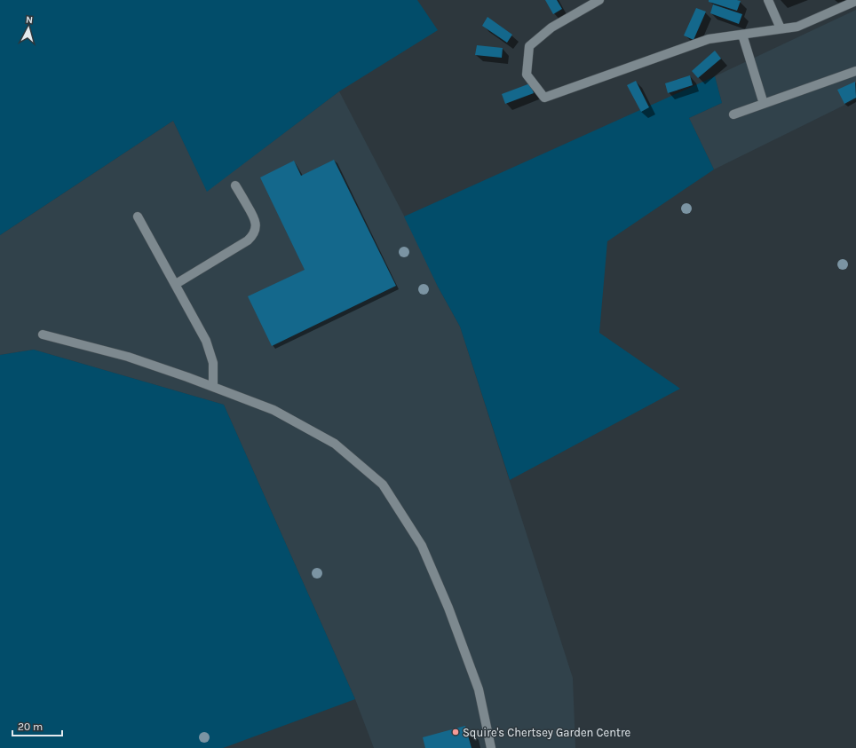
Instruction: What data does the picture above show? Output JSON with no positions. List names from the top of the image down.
{
  "places": ["Squire's Chertsey Garden Centre"],
  "scale_bar": "20 m",
  "north": "top"
}
